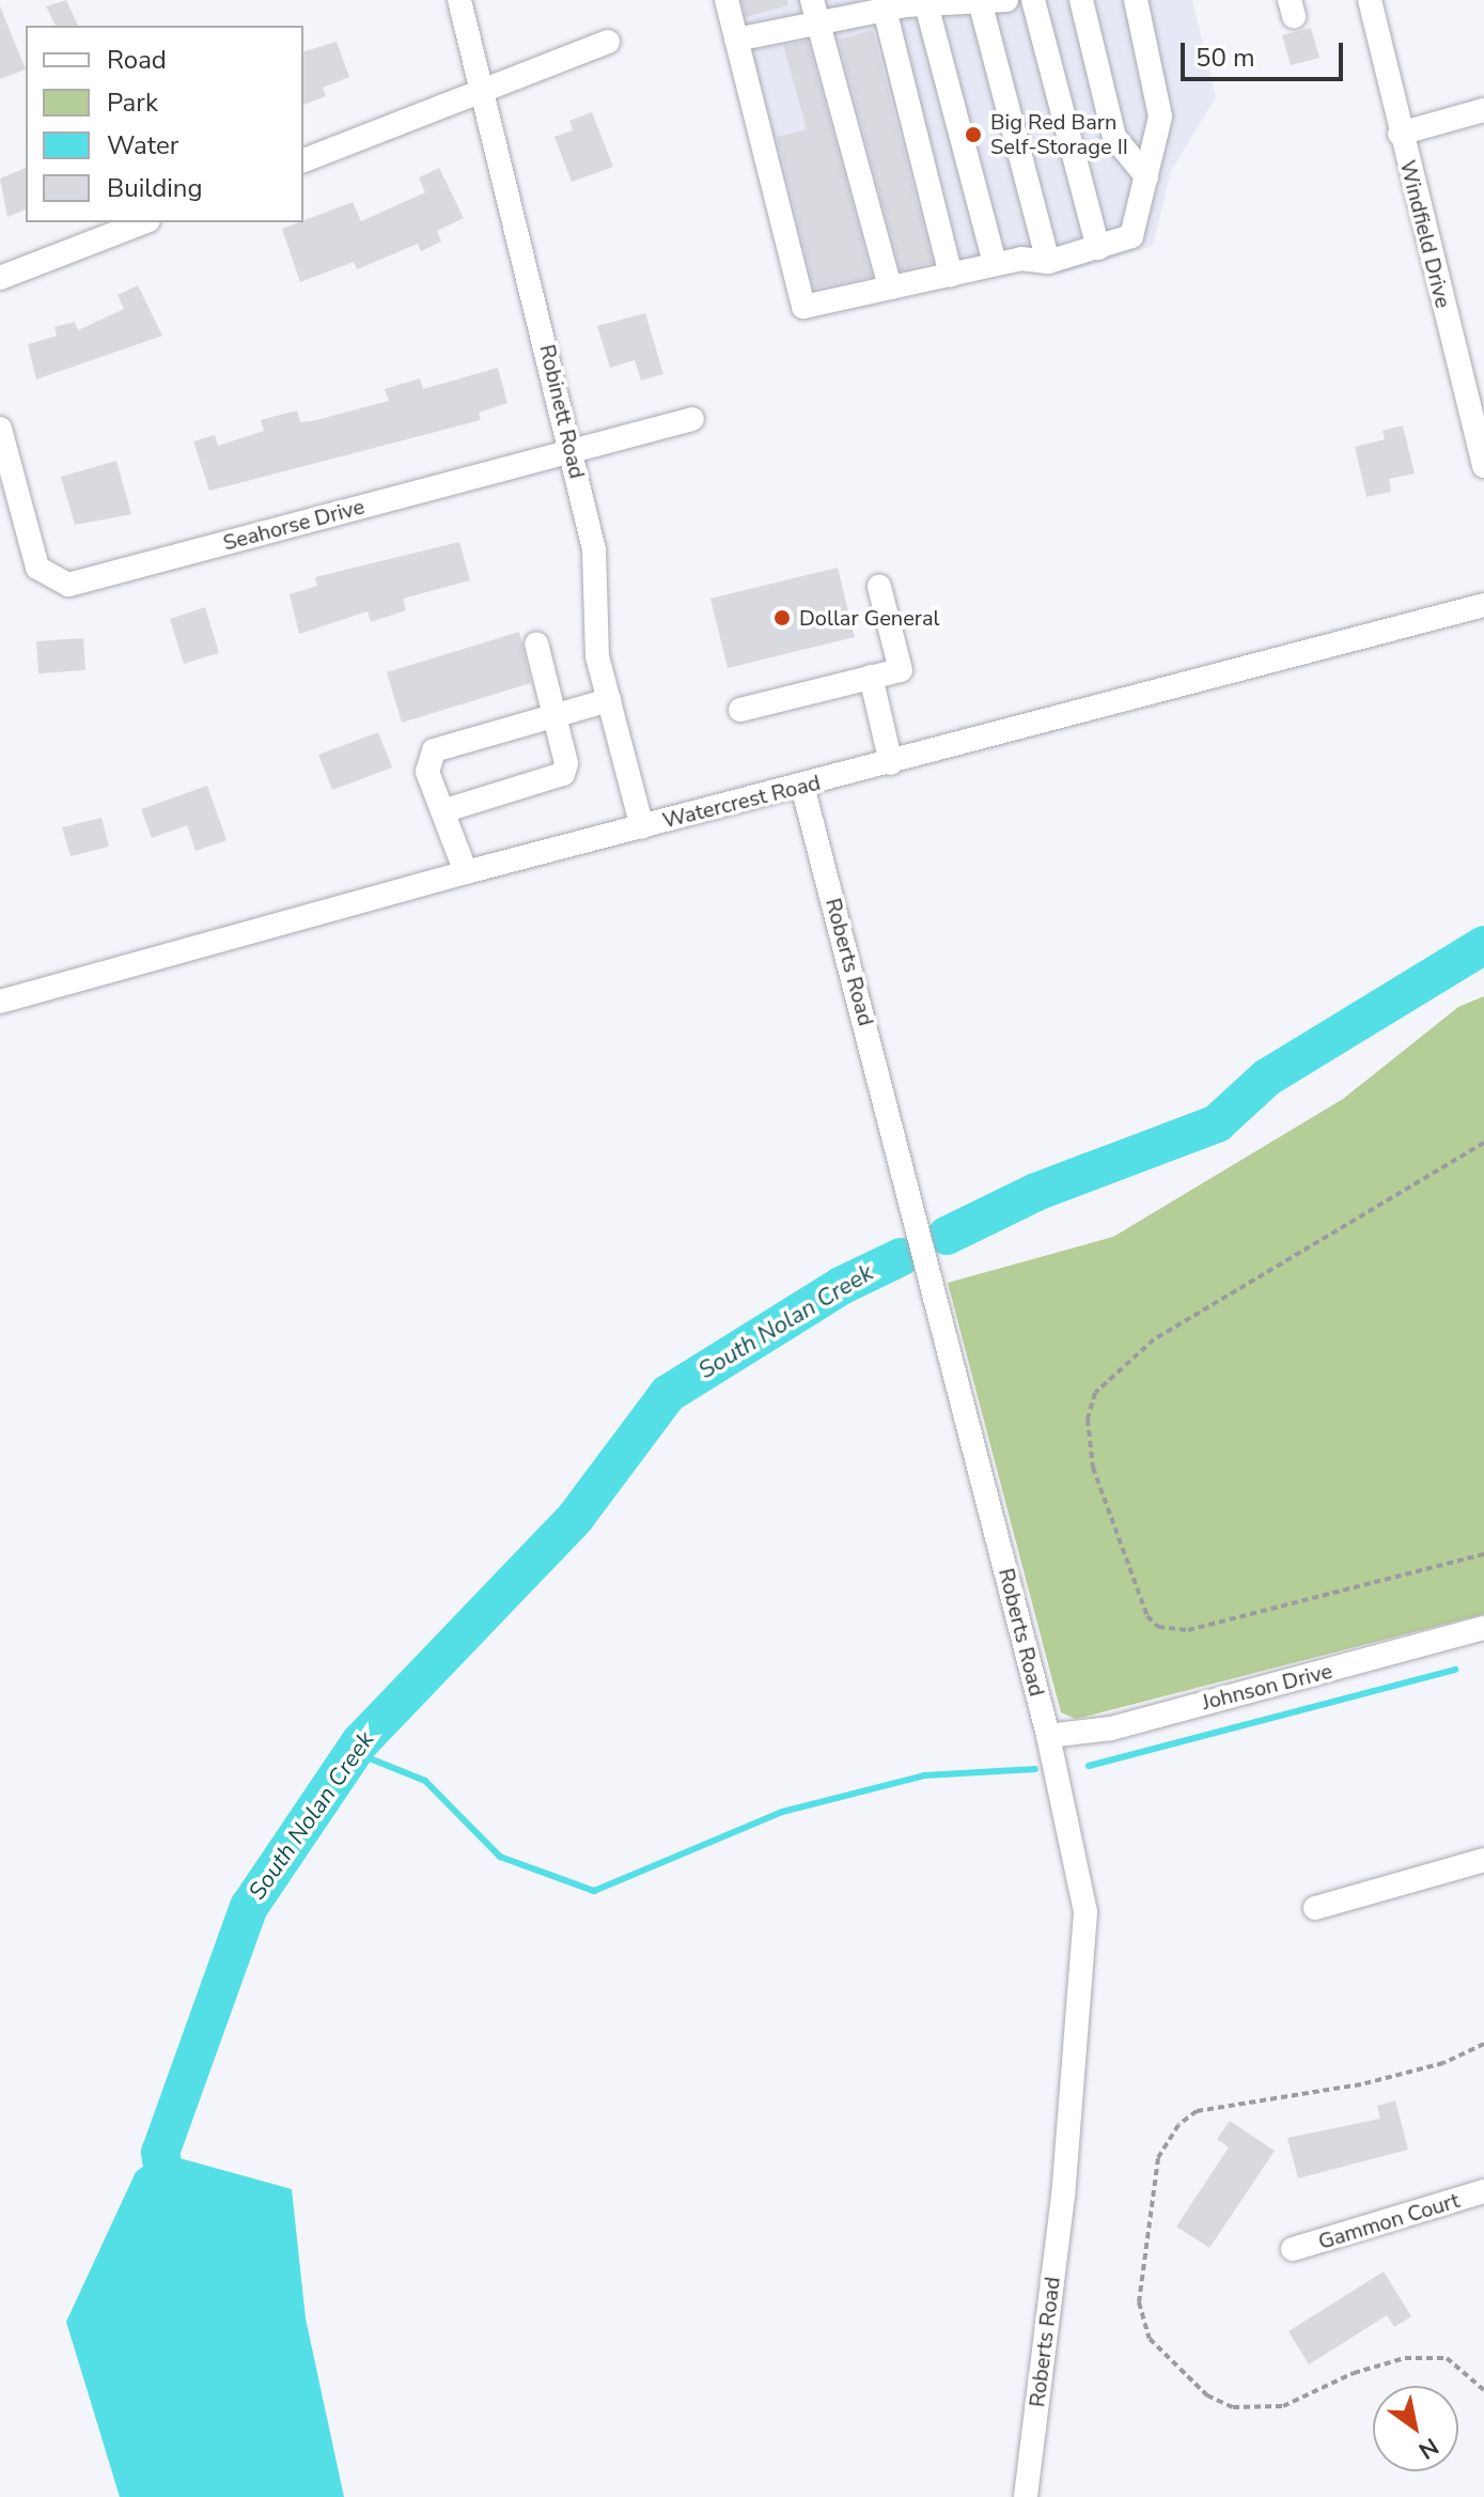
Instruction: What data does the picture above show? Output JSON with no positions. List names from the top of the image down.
{
  "streets": {
    "street": [
      "Windfield Drive",
      "Robinett Road",
      "Seahorse Drive",
      "Watercrest Road",
      "Roberts Road",
      "Johnson Drive",
      "Gammon Court"
    ]
  },
  "crossings": [
    ["Robinett Road", "Seahorse Drive"],
    ["Robinett Road", "Watercrest Road"],
    ["Watercrest Road", "Roberts Road"],
    ["Roberts Road", "Johnson Drive"]
  ],
  "water": ["South Nolan Creek"],
  "places": ["Big Red Barn Self-Storage II", "Dollar General"],
  "legend": [
    "Road",
    "Park",
    "Water",
    "Building"
  ],
  "scale_bar": "50 m",
  "north": "bottom right"
}
